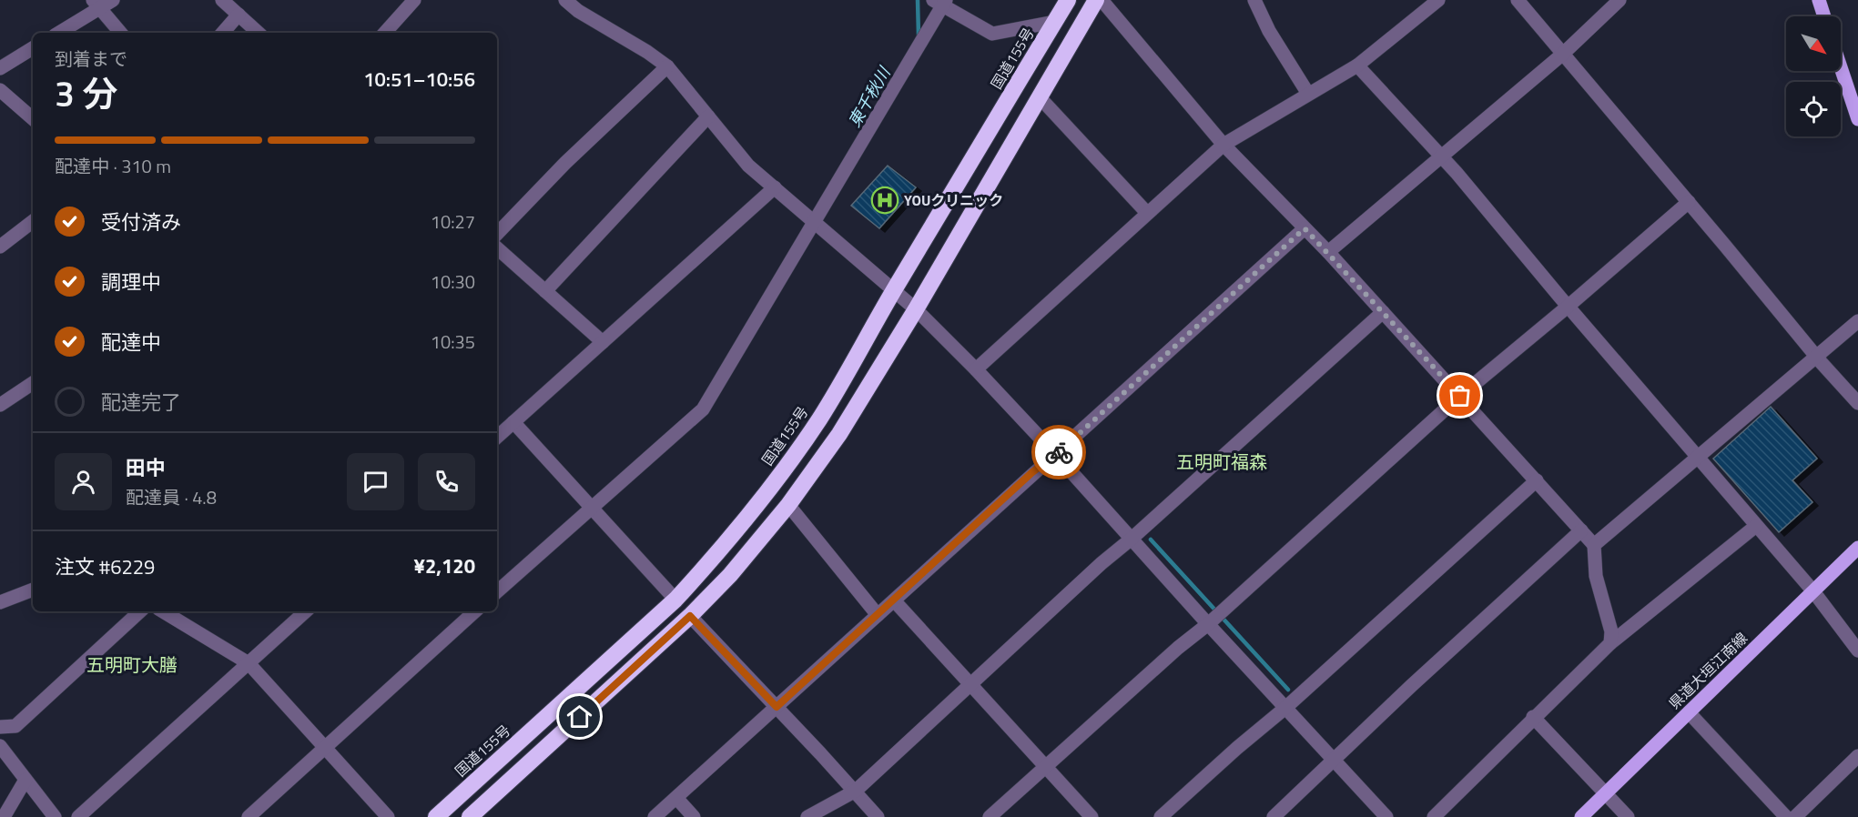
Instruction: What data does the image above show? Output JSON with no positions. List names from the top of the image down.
{
  "streets": {
    "highway": ["国道155号"],
    "main road": ["県道大垣江南線"]
  },
  "districts": ["五明町福森", "五明町大膳"],
  "water": ["東千秋川"],
  "places": {
    "hospital": ["YOUクリニック"]
  },
  "north": "bottom right",
  "page": {
    "heading": ["3 分", "到着まで", "10:51–10:56"],
    "panel": [
      "田中",
      "配達員 · 4.8",
      "注文 #6229",
      "¥2,120"
    ],
    "bar": "配達中 · 310 m",
    "list": [
      ["受付済み", "10:27"],
      ["調理中", "10:30"],
      ["配達中", "10:35"],
      "配達完了"
    ]
  }
}
